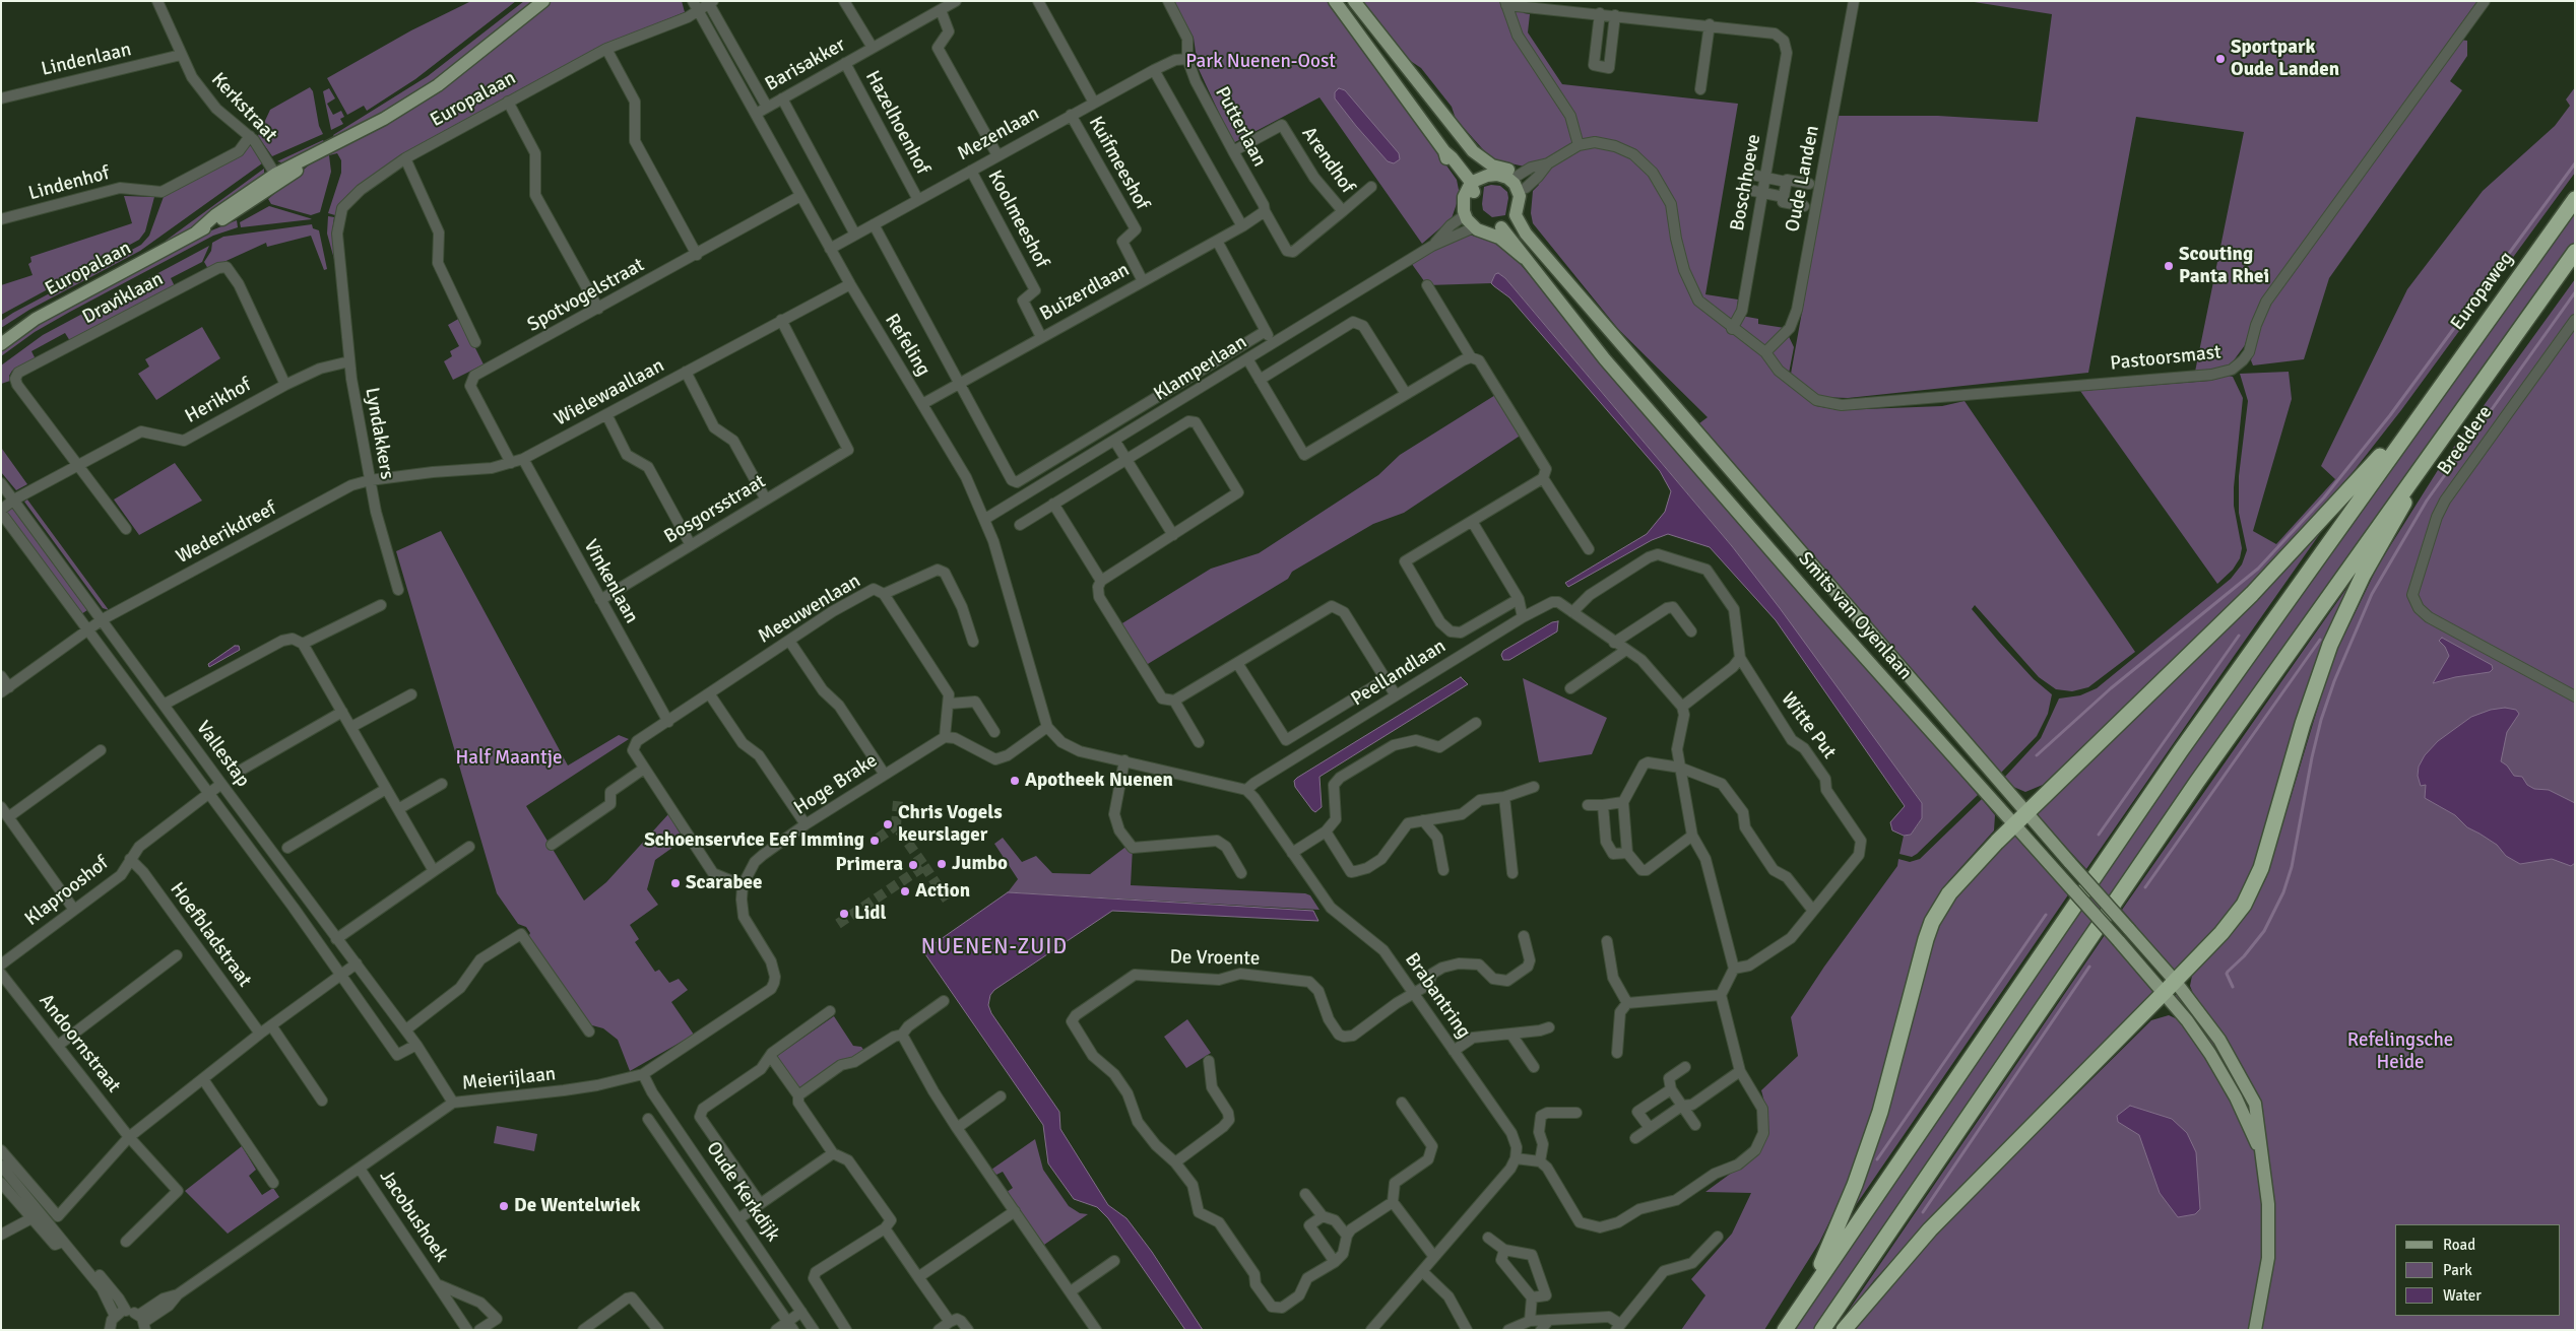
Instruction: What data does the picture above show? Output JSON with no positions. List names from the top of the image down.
{
  "streets": {
    "highway": ["Europaweg"],
    "main road": ["Europalaan", "Smits van Oyenlaan"],
    "street": [
      "Lindenlaan",
      "Barisakker",
      "Kerkstraat",
      "Hazelhoenhof",
      "Putterlaan",
      "Mezenlaan",
      "Arendhof",
      "Kuifmeeshof",
      "Oude Landen",
      "Boschhoeve",
      "Lindenhof",
      "Koolmeeshof",
      "Buizerdlaan",
      "Spotvogelstraat",
      "Draviklaan",
      "Refeling",
      "Pastoorsmast",
      "Klamperlaan",
      "Wielewaallaan",
      "Herikhof",
      "Lyndakkers",
      "Breeldere",
      "Bosgorsstraat",
      "Wederikdreef",
      "Vinkenlaan",
      "Meeuwenlaan",
      "Peellandlaan",
      "Witte Put",
      "Vallestap",
      "Hoge Brake",
      "Klaprooshof",
      "Hoefbladstraat",
      "De Vroente",
      "Brabantring",
      "Andoornstraat",
      "Meierijlaan",
      "Oude Kerkdijk",
      "Jacobushoek"
    ]
  },
  "crossings": [
    ["Lindenlaan", "Kerkstraat"],
    ["Barisakker", "Hazelhoenhof"],
    ["Barisakker", "Refeling"],
    ["Europalaan", "Kerkstraat"],
    ["Europalaan", "Refeling"],
    ["Europalaan", "Lyndakkers"],
    ["Kerkstraat", "Lindenhof"],
    ["Hazelhoenhof", "Mezenlaan"],
    ["Putterlaan", "Mezenlaan"],
    ["Putterlaan", "Arendhof"],
    ["Putterlaan", "Buizerdlaan"],
    ["Mezenlaan", "Kuifmeeshof"],
    ["Mezenlaan", "Koolmeeshof"],
    ["Mezenlaan", "Refeling"],
    ["Arendhof", "Buizerdlaan"],
    ["Kuifmeeshof", "Buizerdlaan"],
    ["Oude Landen", "Pastoorsmast"],
    ["Boschhoeve", "Pastoorsmast"],
    ["Koolmeeshof", "Buizerdlaan"],
    ["Buizerdlaan", "Refeling"],
    ["Spotvogelstraat", "Refeling"],
    ["Spotvogelstraat", "Wielewaallaan"],
    ["Draviklaan", "Herikhof"],
    ["Refeling", "Klamperlaan"],
    ["Refeling", "Wielewaallaan"],
    ["Klamperlaan", "Smits van Oyenlaan"],
    ["Wielewaallaan", "Lyndakkers"],
    ["Wielewaallaan", "Bosgorsstraat"],
    ["Wielewaallaan", "Wederikdreef"],
    ["Wielewaallaan", "Vinkenlaan"],
    ["Herikhof", "Lyndakkers"],
    ["Herikhof", "Vallestap"],
    ["Lyndakkers", "Wederikdreef"],
    ["Bosgorsstraat", "Vinkenlaan"],
    ["Wederikdreef", "Vallestap"],
    ["Vinkenlaan", "Meeuwenlaan"],
    ["Peellandlaan", "Witte Put"],
    ["Peellandlaan", "Brabantring"],
    ["Vallestap", "Klaprooshof"],
    ["Vallestap", "Meierijlaan"],
    ["Hoge Brake", "Meierijlaan"],
    ["Klaprooshof", "Hoefbladstraat"],
    ["De Vroente", "Brabantring"],
    ["Meierijlaan", "Oude Kerkdijk"],
    ["Meierijlaan", "Jacobushoek"]
  ],
  "districts": ["NUENEN-ZUID"],
  "parks": ["Park Nuenen-Oost", "Half Maantje", "Refelingsche Heide"],
  "places": [
    "Sportpark Oude Landen",
    "Scouting Panta Rhei",
    "Apotheek Nuenen",
    "Chris Vogels keurslager",
    "Schoenservice Eef Imming",
    "Jumbo",
    "Primera",
    "Scarabee",
    "Action",
    "Lidl",
    "De Wentelwiek"
  ],
  "legend": ["Road", "Park", "Water"]
}
